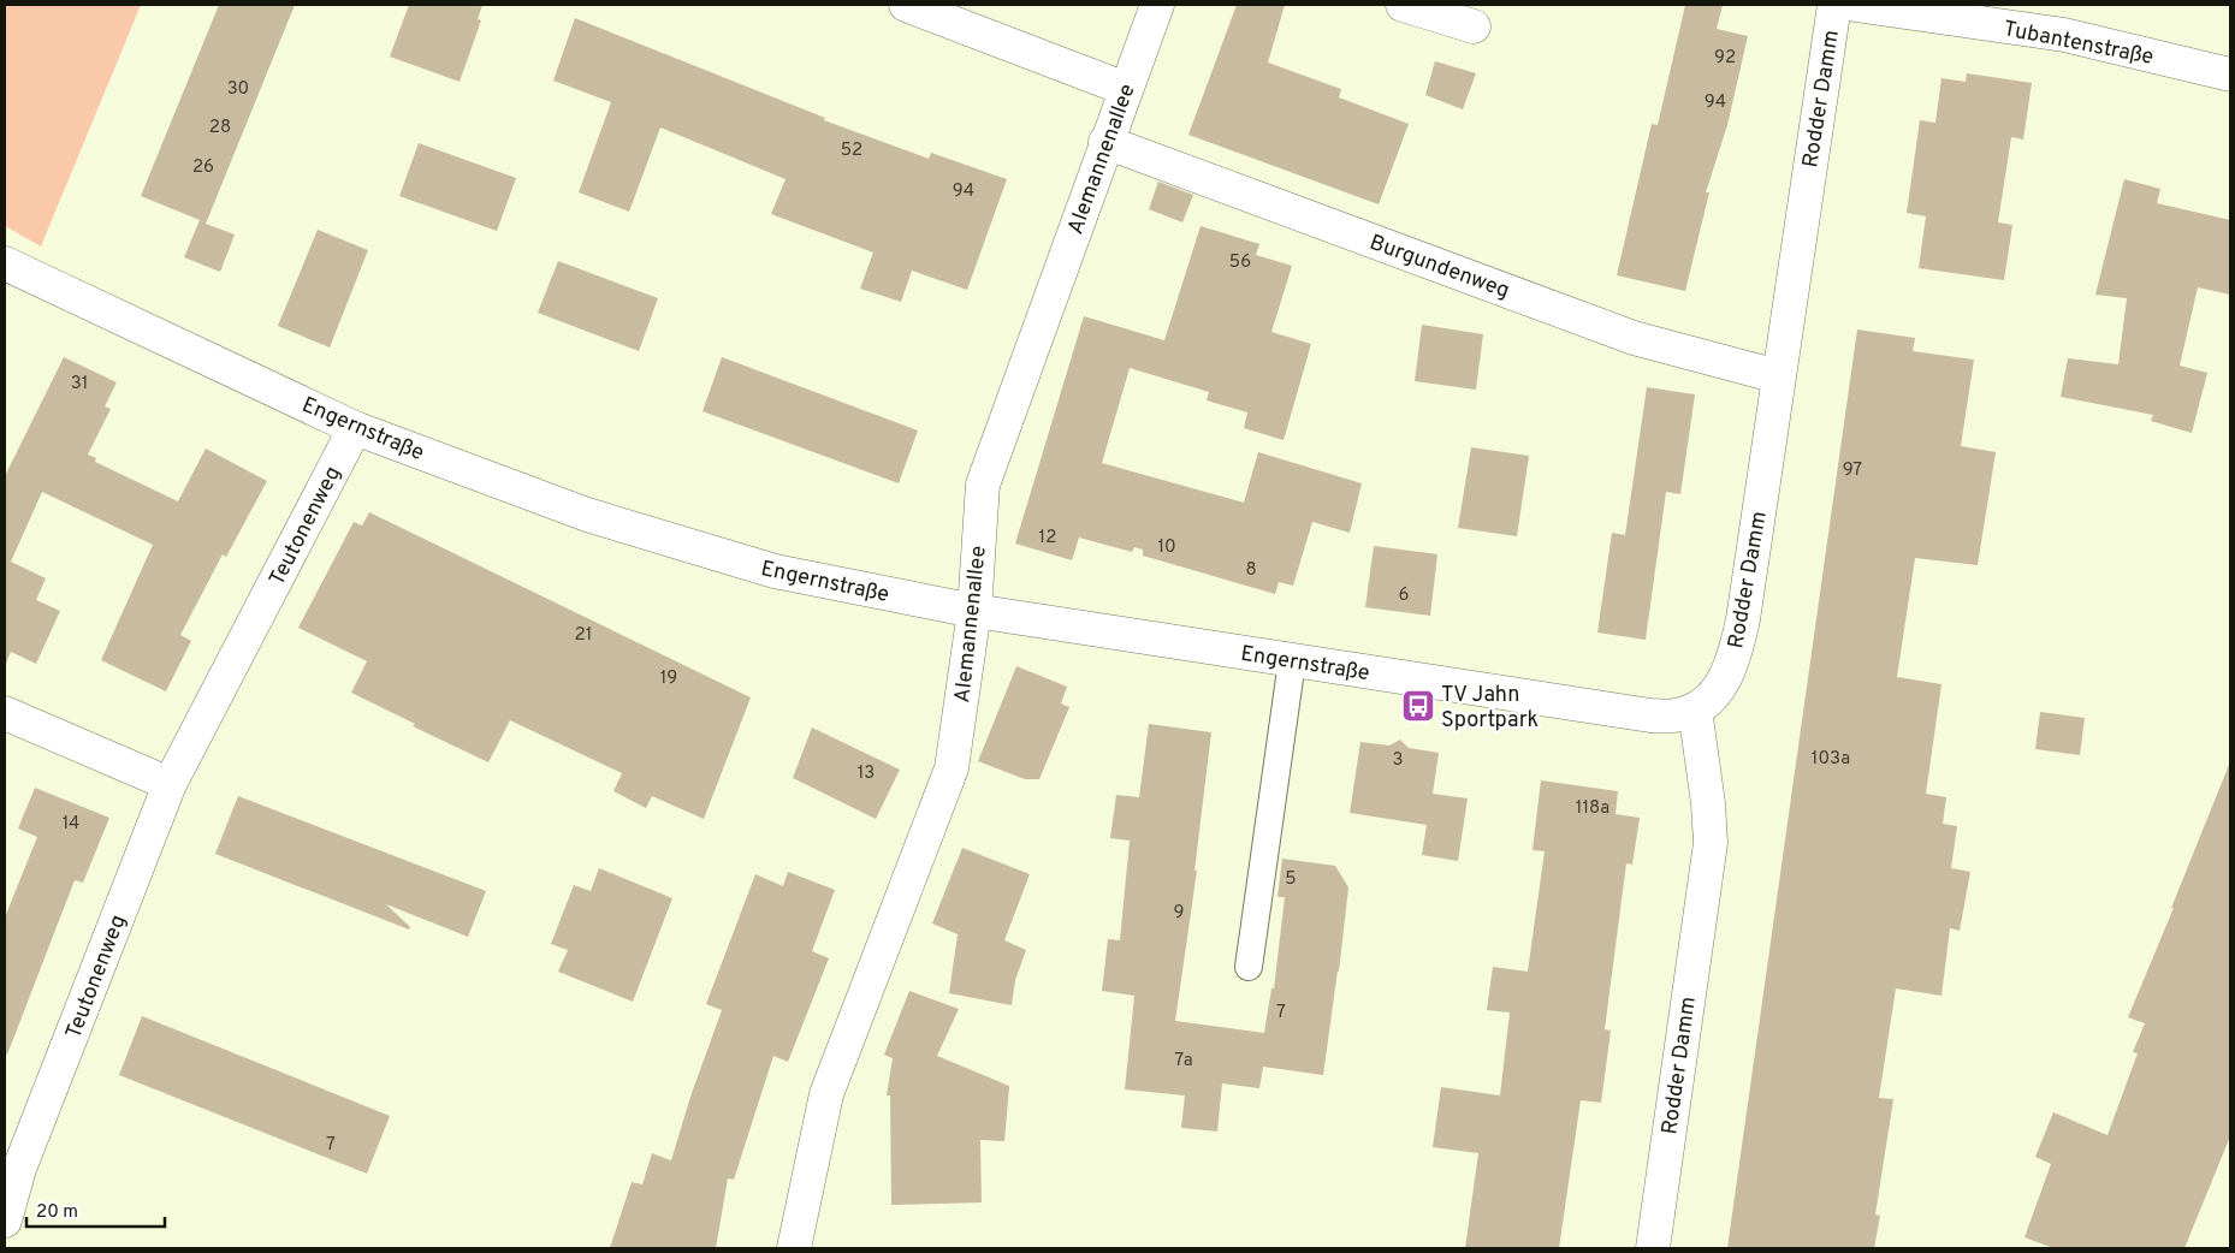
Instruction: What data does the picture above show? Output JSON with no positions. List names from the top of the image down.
{
  "streets": {
    "street": [
      "Tubantenstraße",
      "Rodder Damm",
      "Alemannenallee",
      "Burgundenweg",
      "Engernstraße",
      "Teutonenweg"
    ]
  },
  "crossings": [
    ["Rodder Damm", "Burgundenweg"],
    ["Rodder Damm", "Engernstraße"],
    ["Alemannenallee", "Burgundenweg"],
    ["Alemannenallee", "Engernstraße"],
    ["Engernstraße", "Teutonenweg"]
  ],
  "places": {
    "bus stop": ["TV Jahn Sportpark"]
  },
  "house_numbers": [
    "92",
    "30",
    "94",
    "28",
    "52",
    "26",
    "94",
    "56",
    "31",
    "97",
    "12",
    "10",
    "8",
    "6",
    "21",
    "19",
    "103a",
    "3",
    "13",
    "118a",
    "14",
    "5",
    "9",
    "7",
    "7a",
    "7"
  ],
  "scale_bar": "20 m"
}
